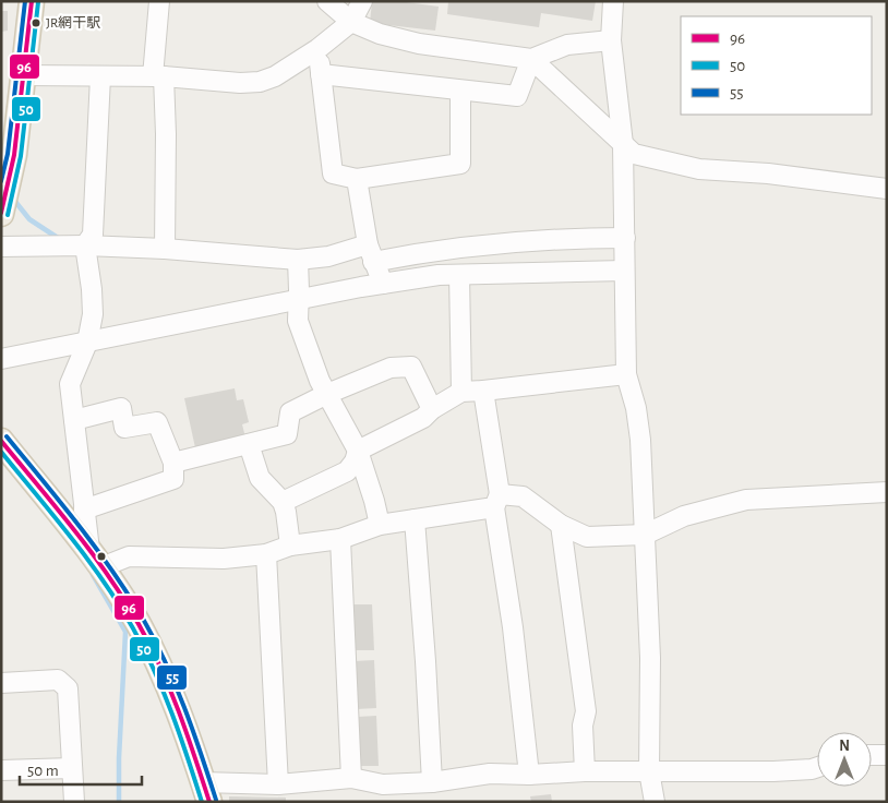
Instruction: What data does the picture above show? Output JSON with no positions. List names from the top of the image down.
{
  "places": ["JR網干駅"],
  "lines": ["transit line 96", "transit line 55", "transit line 50"],
  "legend": ["96", "50", "55"],
  "scale_bar": "50 m",
  "north": "top"
}
